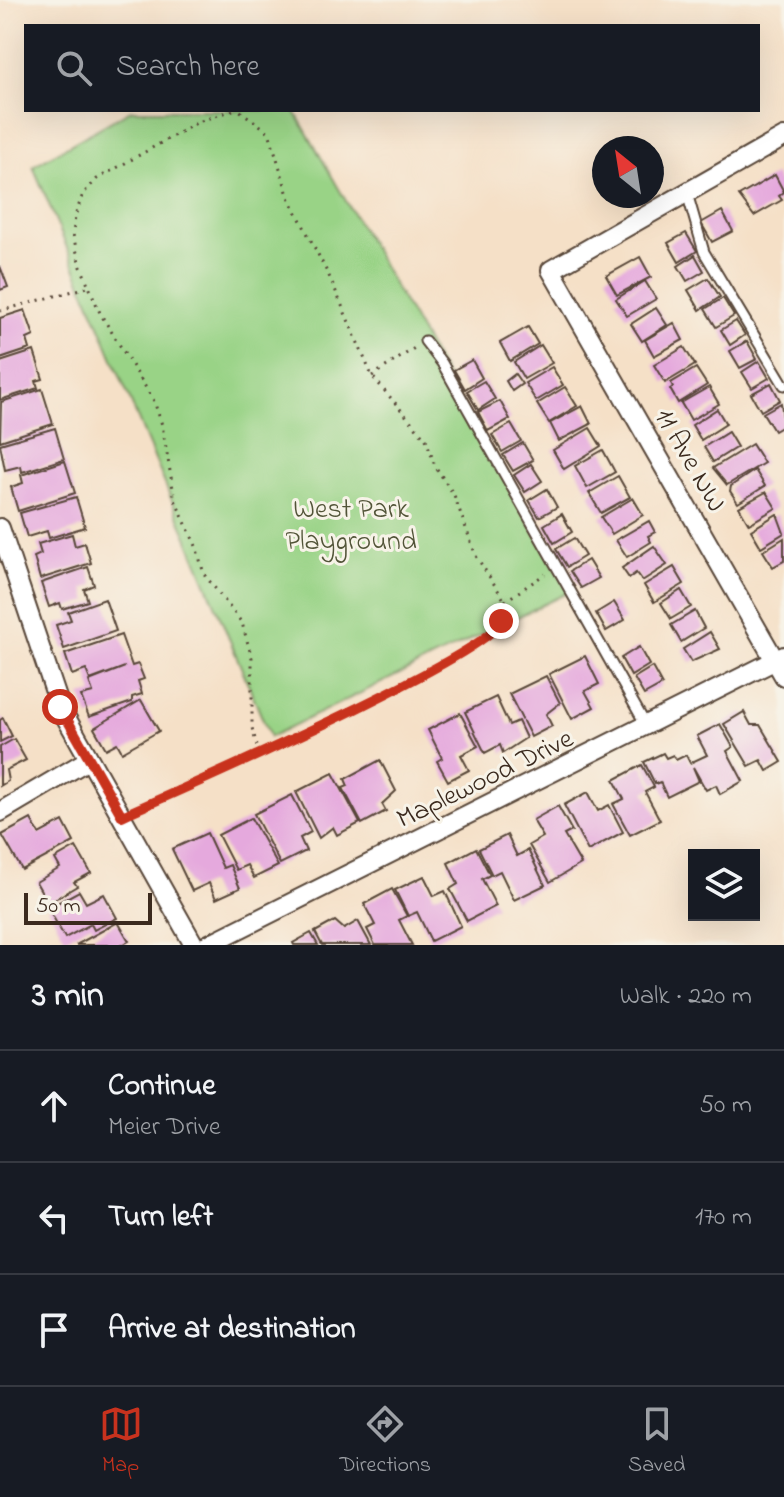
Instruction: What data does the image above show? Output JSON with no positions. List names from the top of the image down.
{
  "streets": {
    "street": ["11 Ave NW", "Maplewood Drive"]
  },
  "crossings": [
    ["11 Ave NW", "Maplewood Drive"]
  ],
  "parks": ["West Park Playground"],
  "scale_bar": "50 m",
  "north": "top left",
  "page": {
    "search": "Search here",
    "scale": "50 m",
    "heading": ["3 min", "Walk · 220 m"],
    "list": [
      ["Continue", "Meier Drive", "50 m"],
      ["Turn left", "170 m"],
      "Arrive at destination"
    ],
    "nav": ["Map", "Directions", "Saved"]
  }
}
